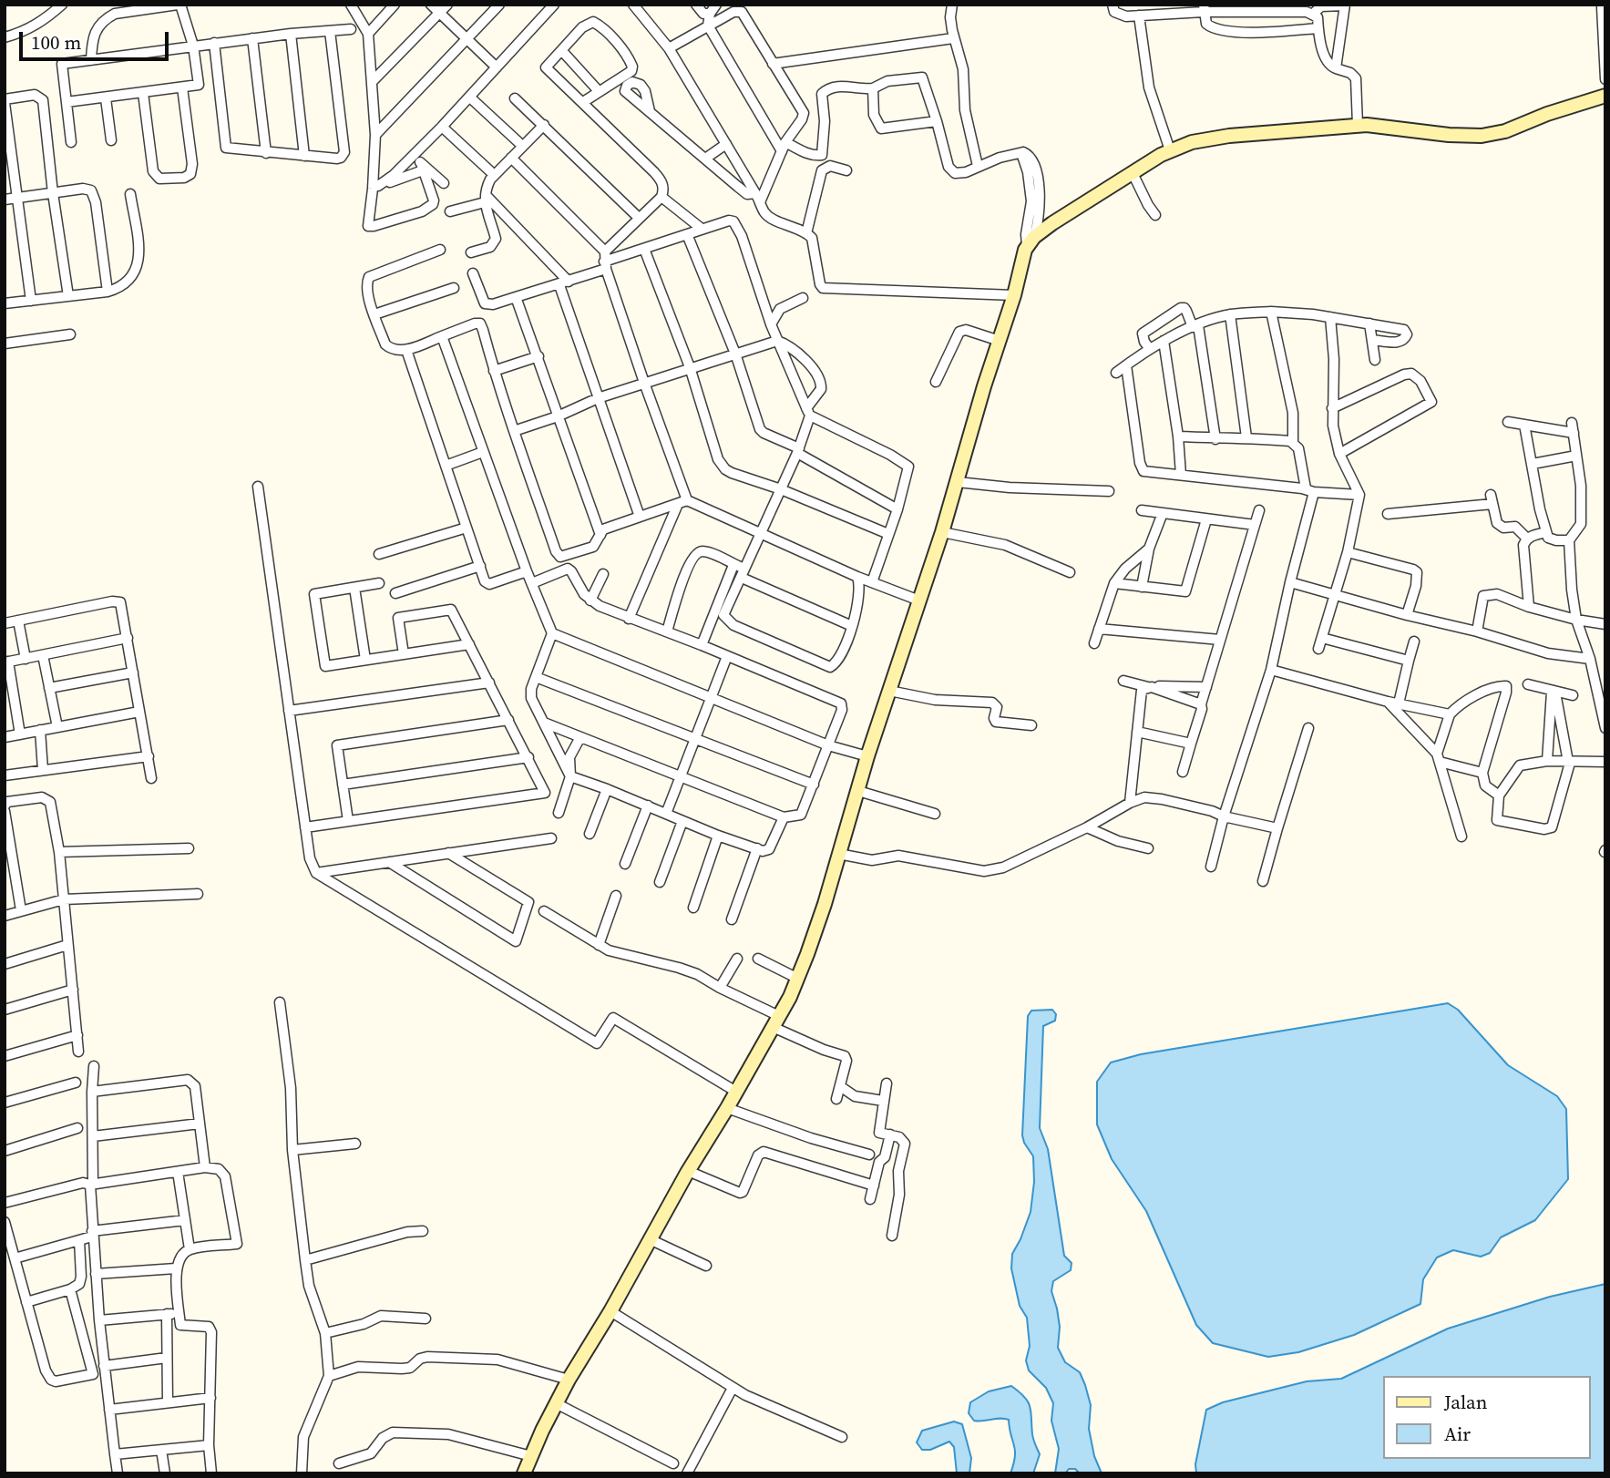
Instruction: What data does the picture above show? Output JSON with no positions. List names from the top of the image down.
{
  "legend": ["Jalan", "Air"],
  "scale_bar": "100 m"
}
